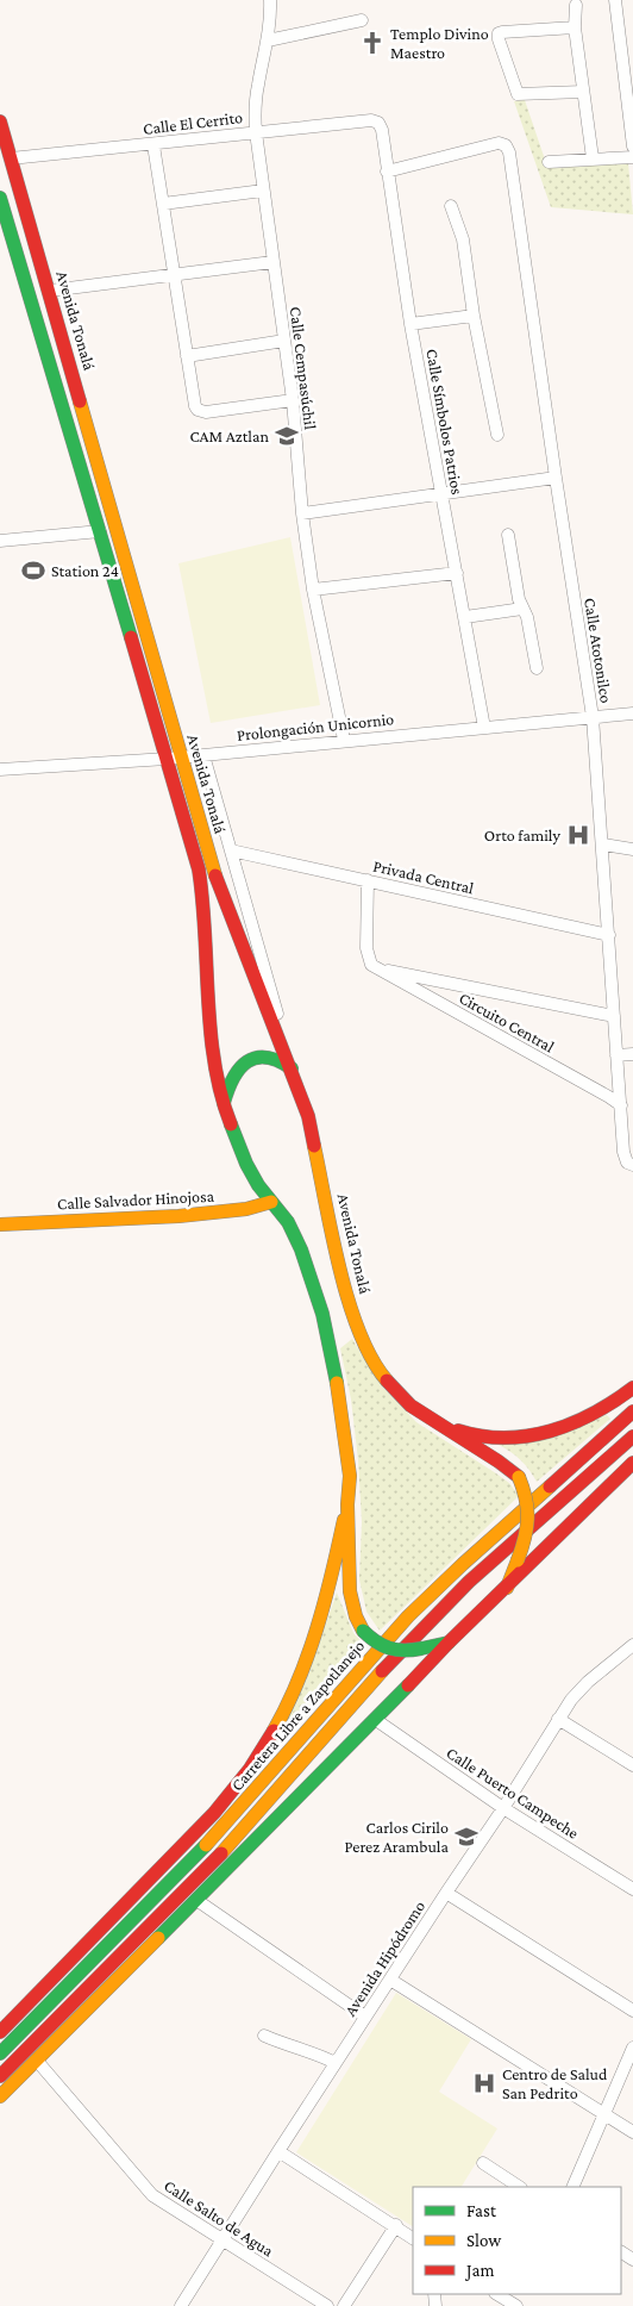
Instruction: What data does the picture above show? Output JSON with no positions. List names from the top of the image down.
{
  "streets": {
    "main road": ["Avenida Tonalá", "Calle Salvador Hinojosa", "Carretera Libre a Zapotlanejo"],
    "street": [
      "Calle El Cerrito",
      "Calle Cempasúchil",
      "Calle Símbolos Patrios",
      "Calle Atotonilco",
      "Prolongación Unicornio",
      "Privada Central",
      "Circuito Central",
      "Calle Puerto Campeche",
      "Avenida Hipódromo",
      "Calle Salto de Agua"
    ]
  },
  "crossings": [
    ["Calle El Cerrito", "Avenida Tonalá"],
    ["Calle El Cerrito", "Calle Cempasúchil"],
    ["Calle El Cerrito", "Calle Símbolos Patrios"],
    ["Avenida Tonalá", "Prolongación Unicornio"],
    ["Avenida Tonalá", "Calle Salvador Hinojosa"],
    ["Avenida Tonalá", "Carretera Libre a Zapotlanejo"],
    ["Calle Cempasúchil", "Prolongación Unicornio"],
    ["Calle Símbolos Patrios", "Calle Atotonilco"],
    ["Calle Símbolos Patrios", "Prolongación Unicornio"],
    ["Calle Atotonilco", "Prolongación Unicornio"],
    ["Calle Atotonilco", "Privada Central"],
    ["Calle Atotonilco", "Circuito Central"],
    ["Calle Puerto Campeche", "Avenida Hipódromo"],
    ["Avenida Hipódromo", "Calle Salto de Agua"]
  ],
  "places": {
    "church": ["Templo Divino Maestro"],
    "school or university": ["CAM Aztlan", "Carlos Cirilo Perez Arambula"],
    "sports": ["Station 24"],
    "hospital": ["Orto family", "Centro de Salud San Pedrito"]
  },
  "legend": ["Fast", "Slow", "Jam"]
}
